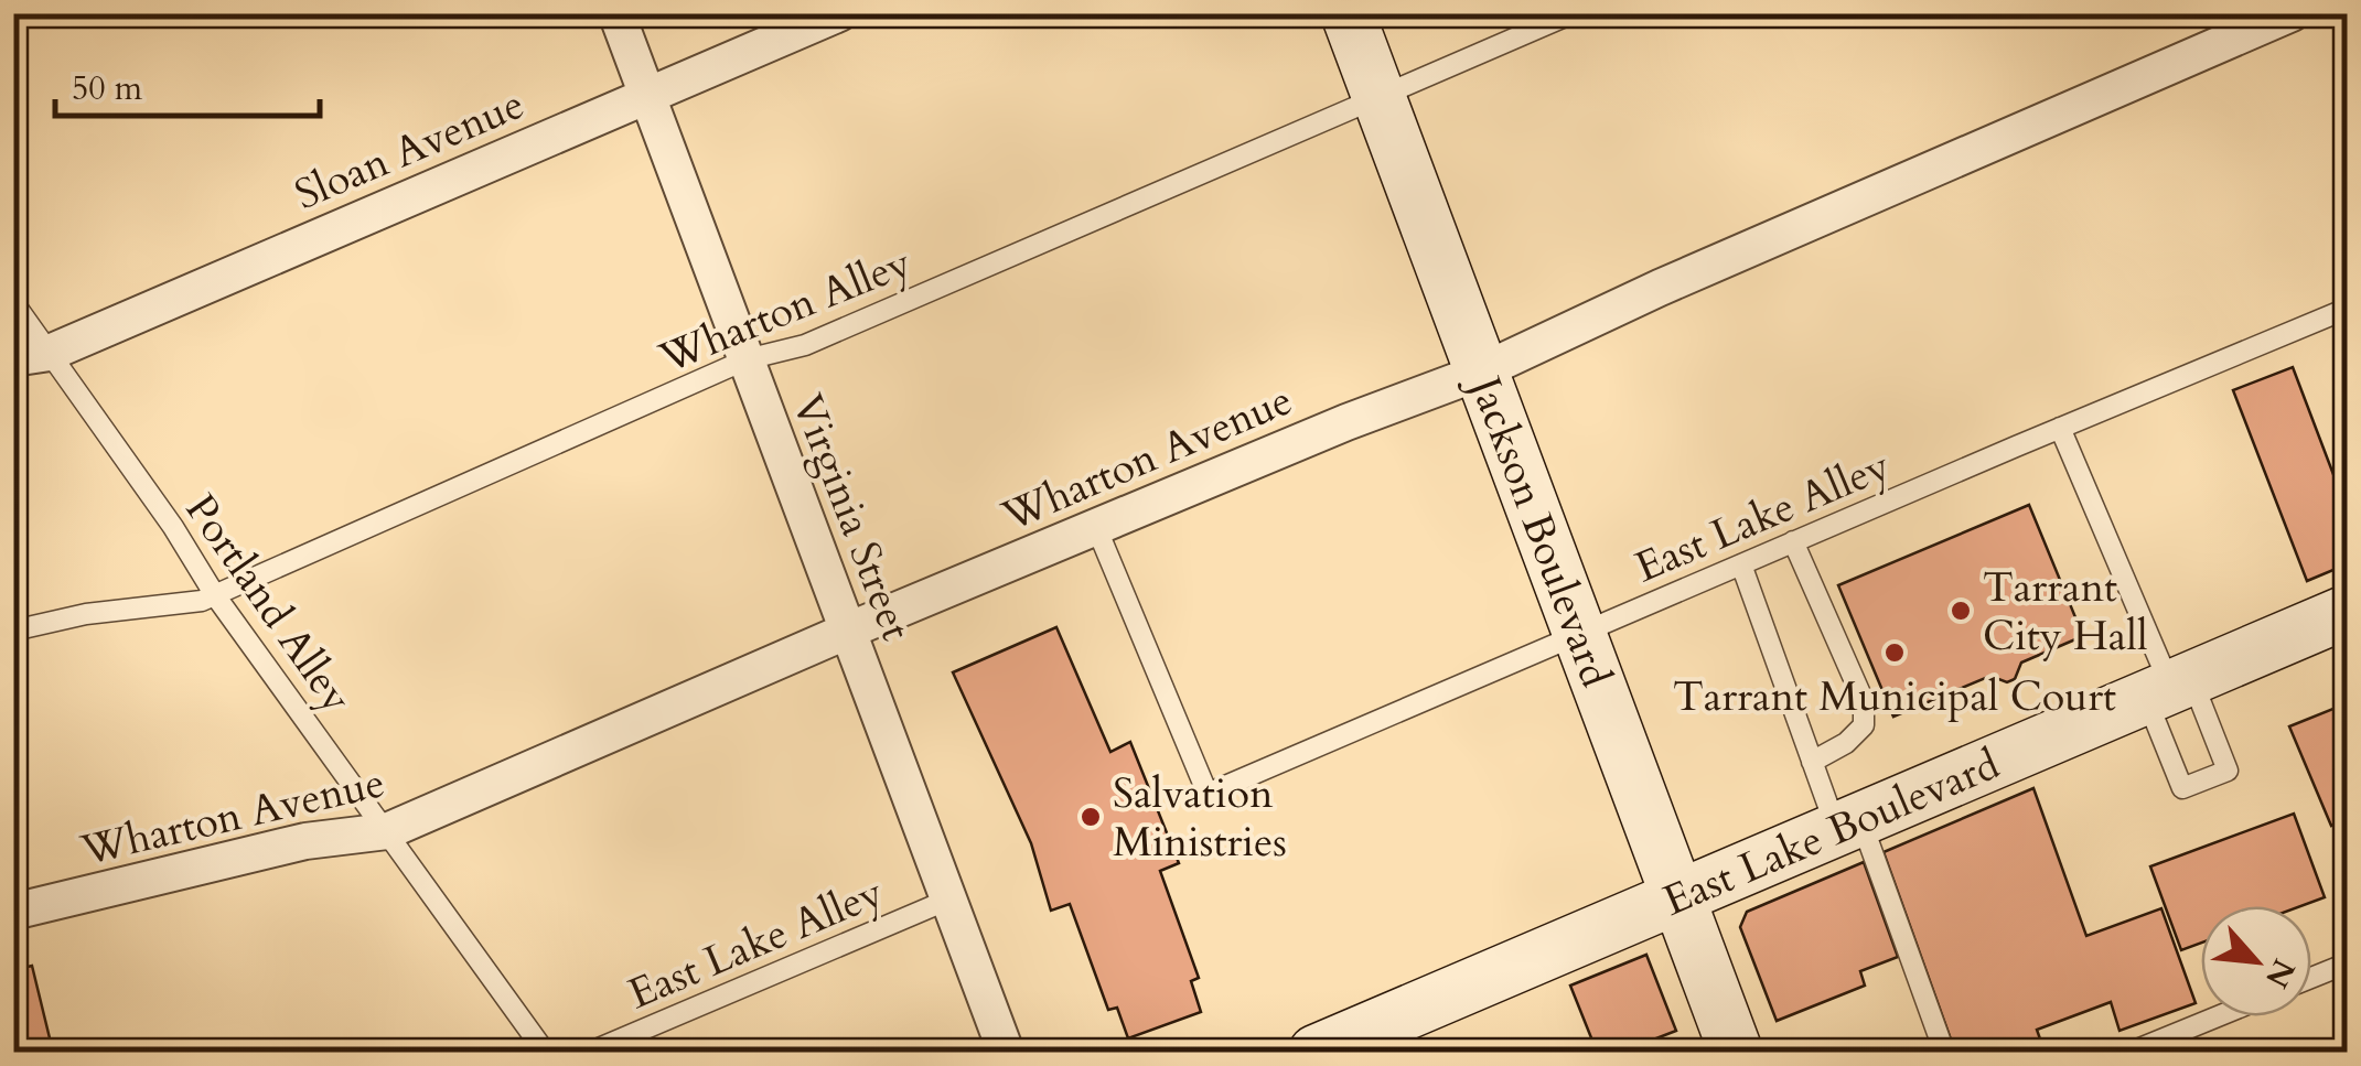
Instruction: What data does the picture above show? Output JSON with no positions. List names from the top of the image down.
{
  "streets": {
    "street": [
      "Sloan Avenue",
      "Wharton Avenue",
      "Virginia Street",
      "Jackson Boulevard",
      "East Lake Boulevard"
    ],
    "lane": ["Wharton Alley", "East Lake Alley", "Portland Alley"]
  },
  "crossings": [
    ["Sloan Avenue", "Virginia Street"],
    ["Sloan Avenue", "Portland Alley"],
    ["Wharton Alley", "Virginia Street"],
    ["Wharton Alley", "Jackson Boulevard"],
    ["Wharton Alley", "Portland Alley"],
    ["Wharton Avenue", "East Lake Alley"],
    ["Wharton Avenue", "Virginia Street"],
    ["Wharton Avenue", "Jackson Boulevard"],
    ["Wharton Avenue", "Portland Alley"],
    ["East Lake Alley", "Virginia Street"],
    ["East Lake Alley", "Jackson Boulevard"],
    ["Jackson Boulevard", "East Lake Boulevard"]
  ],
  "places": ["Tarrant City Hall", "Tarrant Municipal Court", "Salvation Ministries"],
  "scale_bar": "50 m",
  "north": "bottom right"
}
